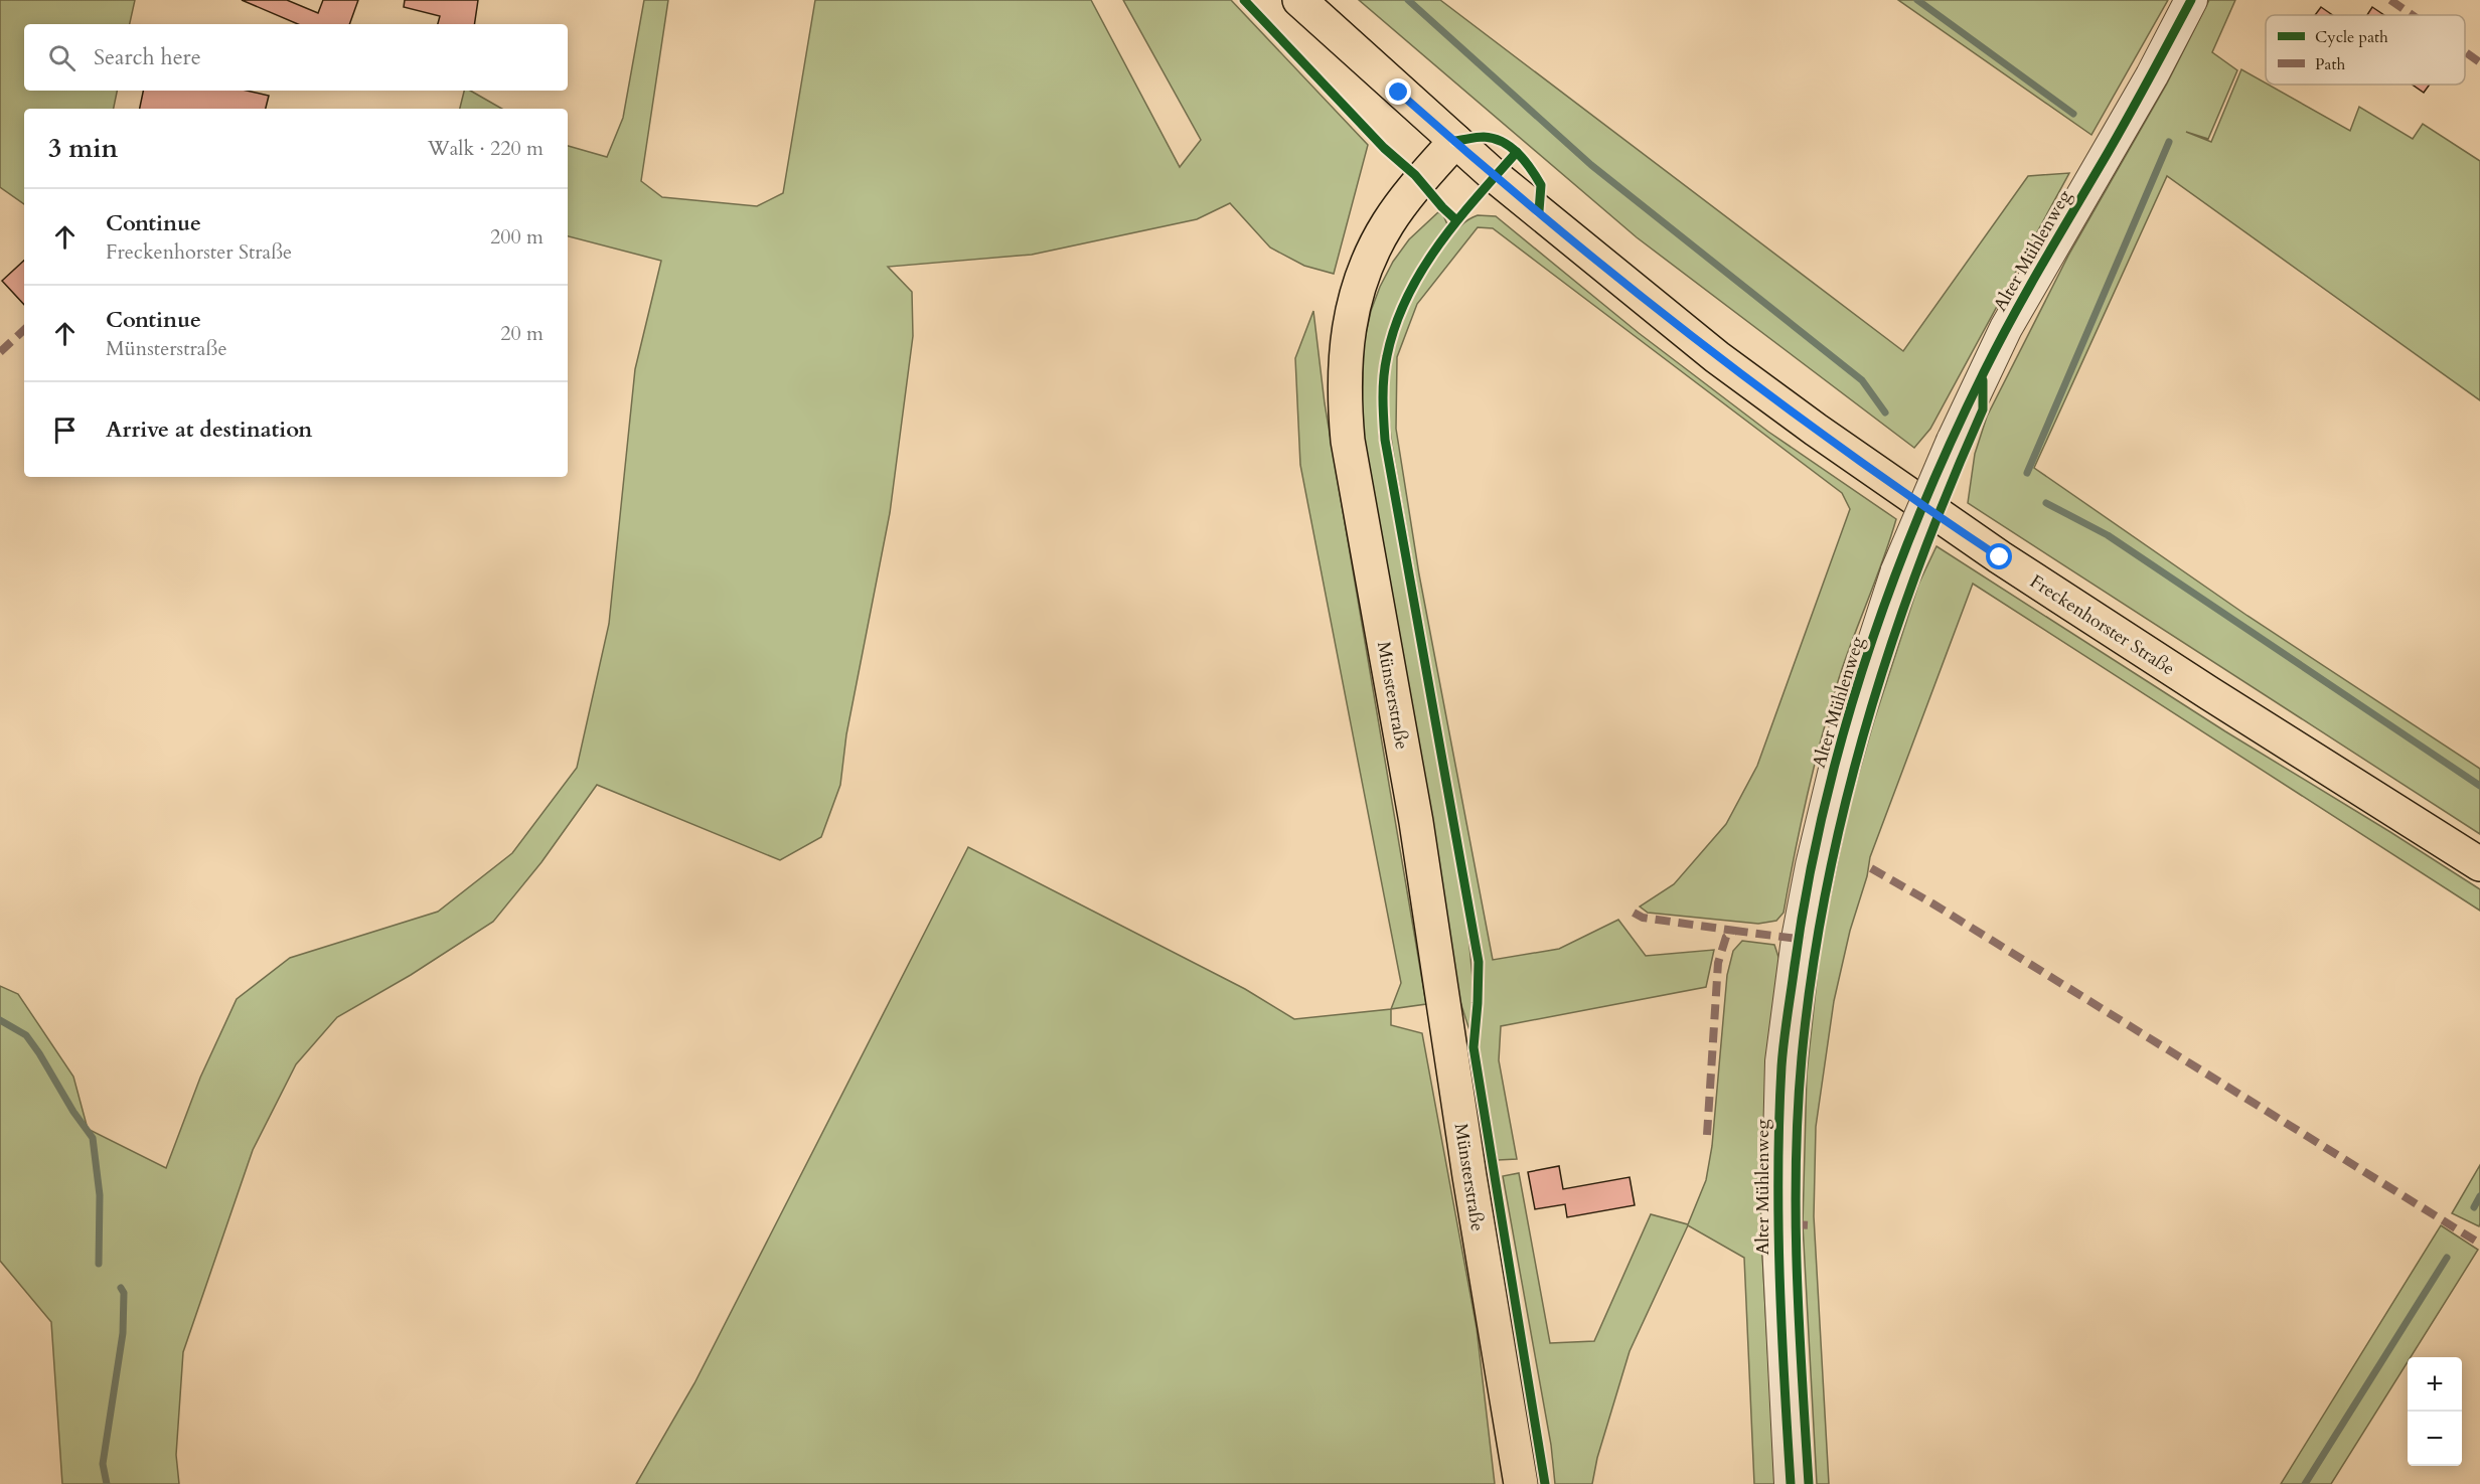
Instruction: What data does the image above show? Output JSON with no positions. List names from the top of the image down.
{
  "streets": {
    "main road": ["Freckenhorster Straße", "Münsterstraße"],
    "street": ["Alter Mühlenweg"]
  },
  "crossings": [
    ["Freckenhorster Straße", "Münsterstraße"]
  ],
  "legend": ["Cycle path", "Path"],
  "page": {
    "search": "Search here",
    "heading": ["3 min", "Walk · 220 m"],
    "list": [
      ["Continue", "Freckenhorster Straße", "200 m"],
      ["Continue", "Münsterstraße", "20 m"],
      "Arrive at destination"
    ],
    "map_buttons": ["+", "−"]
  }
}
